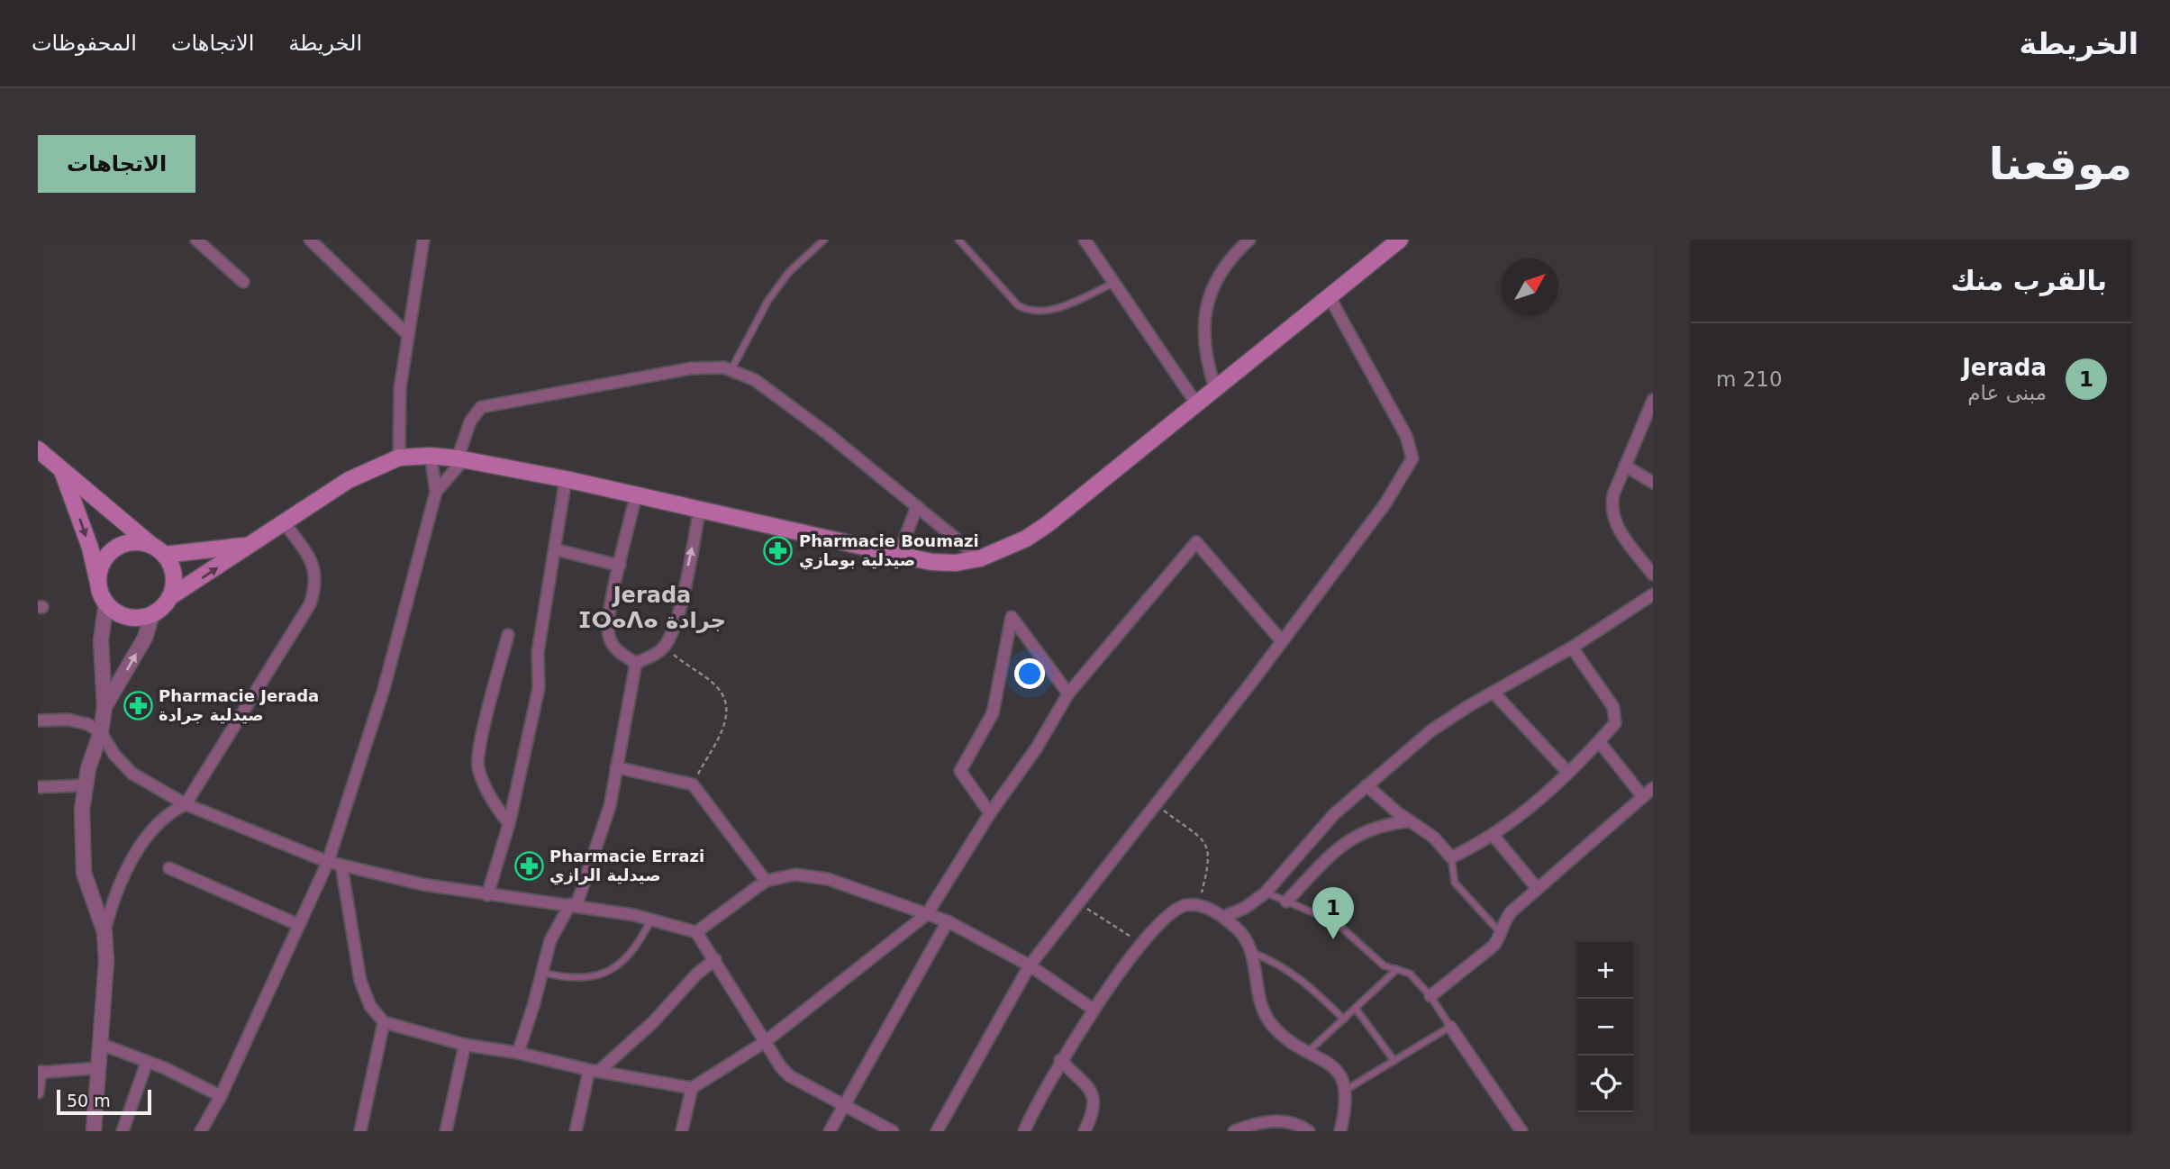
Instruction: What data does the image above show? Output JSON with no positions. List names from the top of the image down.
{
  "districts": ["Jerada ⵊⵔⴰⴷⴰ جرادة"],
  "places": {
    "pharmacy": ["Pharmacie Boumazi صيدلية بومازي", "Pharmacie Jerada صيدلية جرادة", "Pharmacie Errazi صيدلية الرازي"]
  },
  "scale_bar": "50 m",
  "north": "top right",
  "page": {
    "header": "الخريطة",
    "nav": ["الخريطة", "الاتجاهات", "المحفوظات"],
    "buttons": "الاتجاهات",
    "title": "موقعنا",
    "heading": "بالقرب منك",
    "list": [
      {
        "mark": "1",
        "name": "Jerada",
        "note": "مبنى عام",
        "value": "210 m"
      }
    ],
    "pins": "1",
    "map_buttons": ["+", "−"],
    "scale": "50 m"
  }
}
